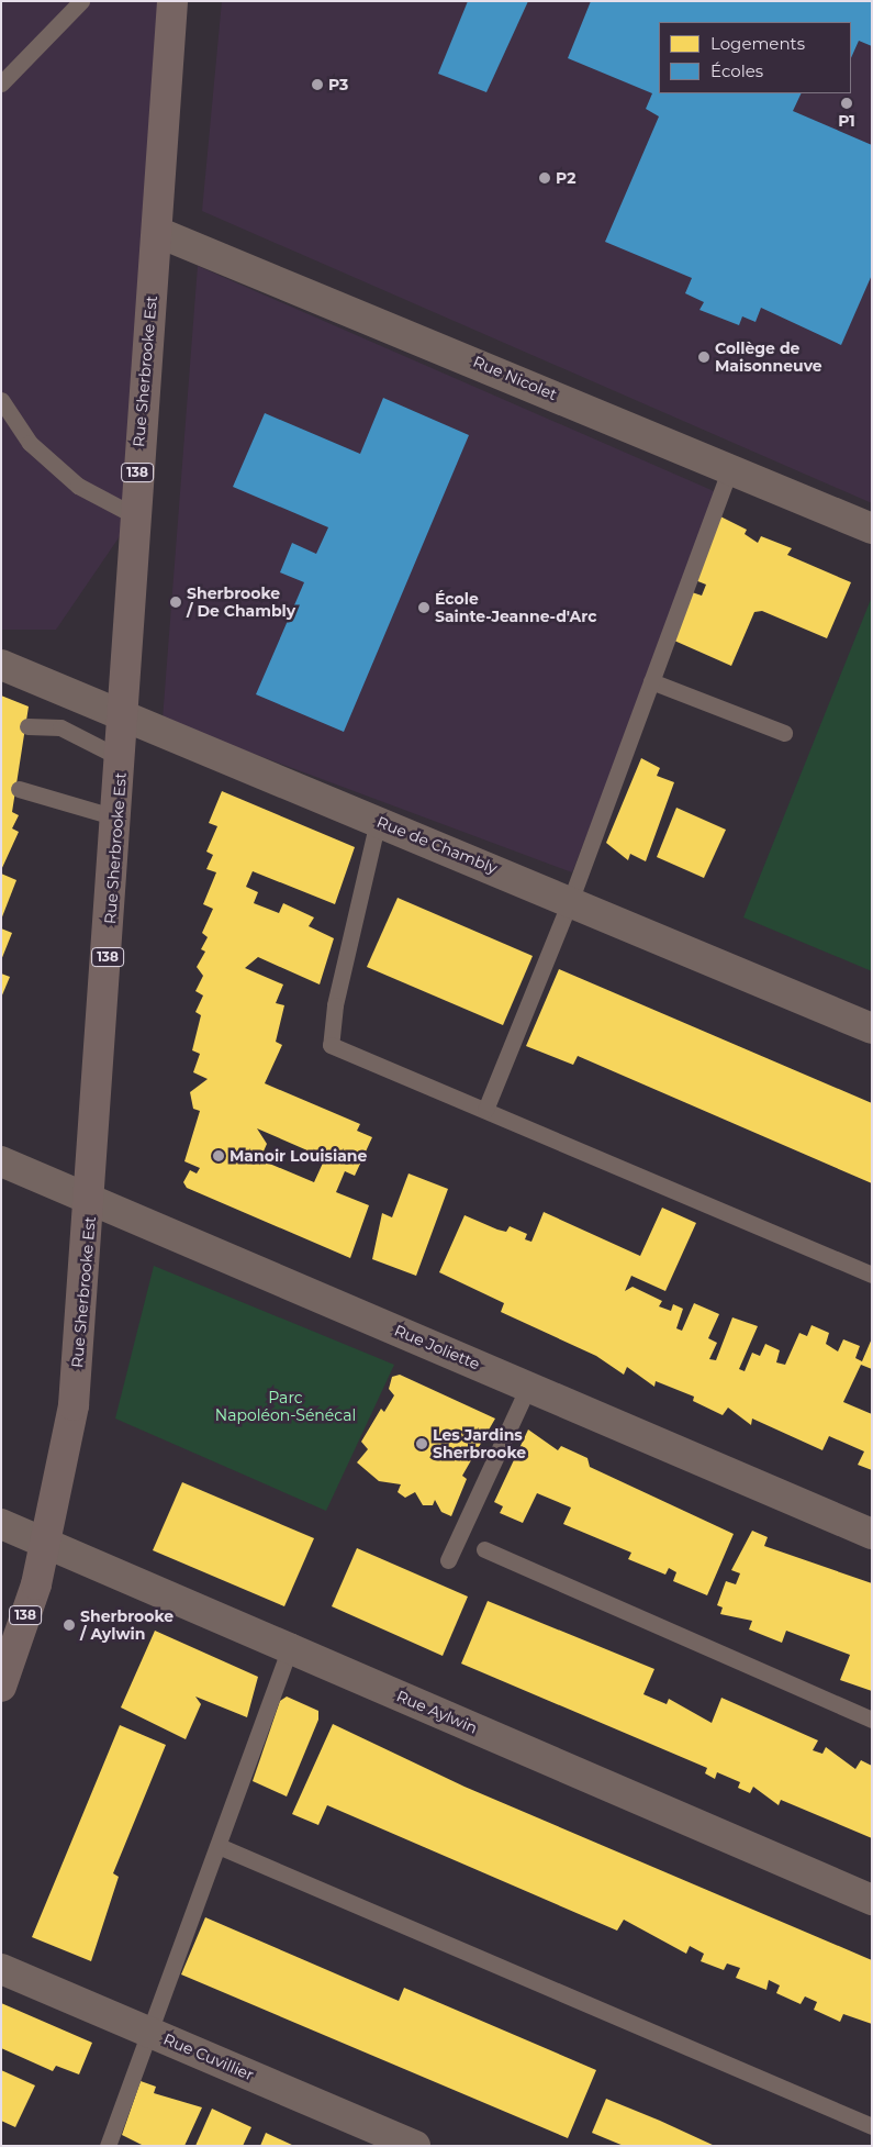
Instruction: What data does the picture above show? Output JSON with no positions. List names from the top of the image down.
{
  "streets": {
    "main road": ["Rue Sherbrooke Est", "138"],
    "street": [
      "Rue Nicolet",
      "Rue de Chambly",
      "Rue Joliette",
      "Rue Aylwin",
      "Rue Cuvillier"
    ]
  },
  "crossings": [
    ["Rue Sherbrooke Est", "Rue Nicolet"],
    ["Rue Sherbrooke Est", "Rue de Chambly"],
    ["Rue Sherbrooke Est", "Rue Joliette"],
    ["Rue Sherbrooke Est", "Rue Aylwin"]
  ],
  "parks": ["Parc Napoléon-Sénécal"],
  "places": [
    "P3",
    "P1",
    "P2",
    "Collège de Maisonneuve",
    "Sherbrooke / De Chambly",
    "École Sainte-Jeanne-d'Arc",
    "Manoir Louisiane",
    "Les Jardins Sherbrooke",
    "Sherbrooke / Aylwin"
  ],
  "legend": ["Logements", "Écoles"]
}
